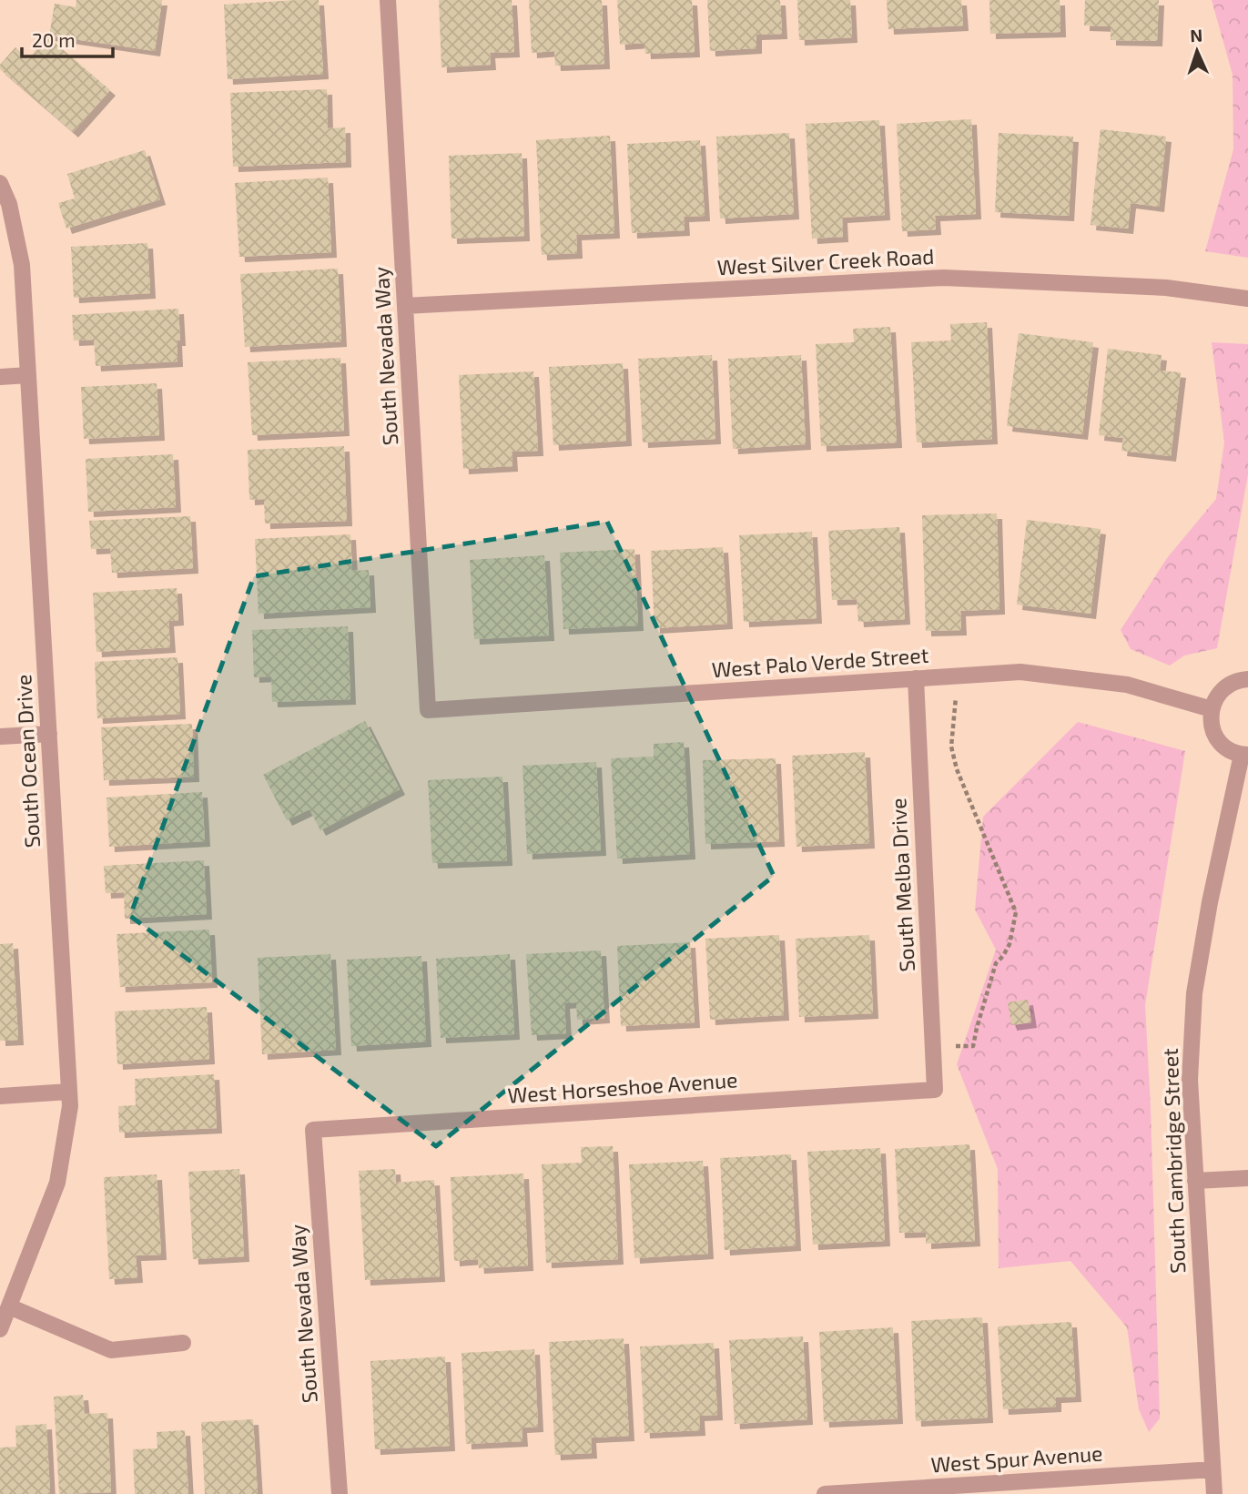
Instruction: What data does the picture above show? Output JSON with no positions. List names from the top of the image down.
{
  "streets": {
    "street": [
      "West Silver Creek Road",
      "South Nevada Way",
      "West Palo Verde Street",
      "South Ocean Drive",
      "South Melba Drive",
      "West Horseshoe Avenue",
      "South Cambridge Street",
      "West Spur Avenue"
    ]
  },
  "crossings": [
    ["West Silver Creek Road", "South Nevada Way"],
    ["South Nevada Way", "West Palo Verde Street"],
    ["South Nevada Way", "West Horseshoe Avenue"],
    ["West Palo Verde Street", "South Melba Drive"],
    ["South Melba Drive", "West Horseshoe Avenue"],
    ["South Cambridge Street", "West Spur Avenue"]
  ],
  "scale_bar": "20 m",
  "north": "top"
}
